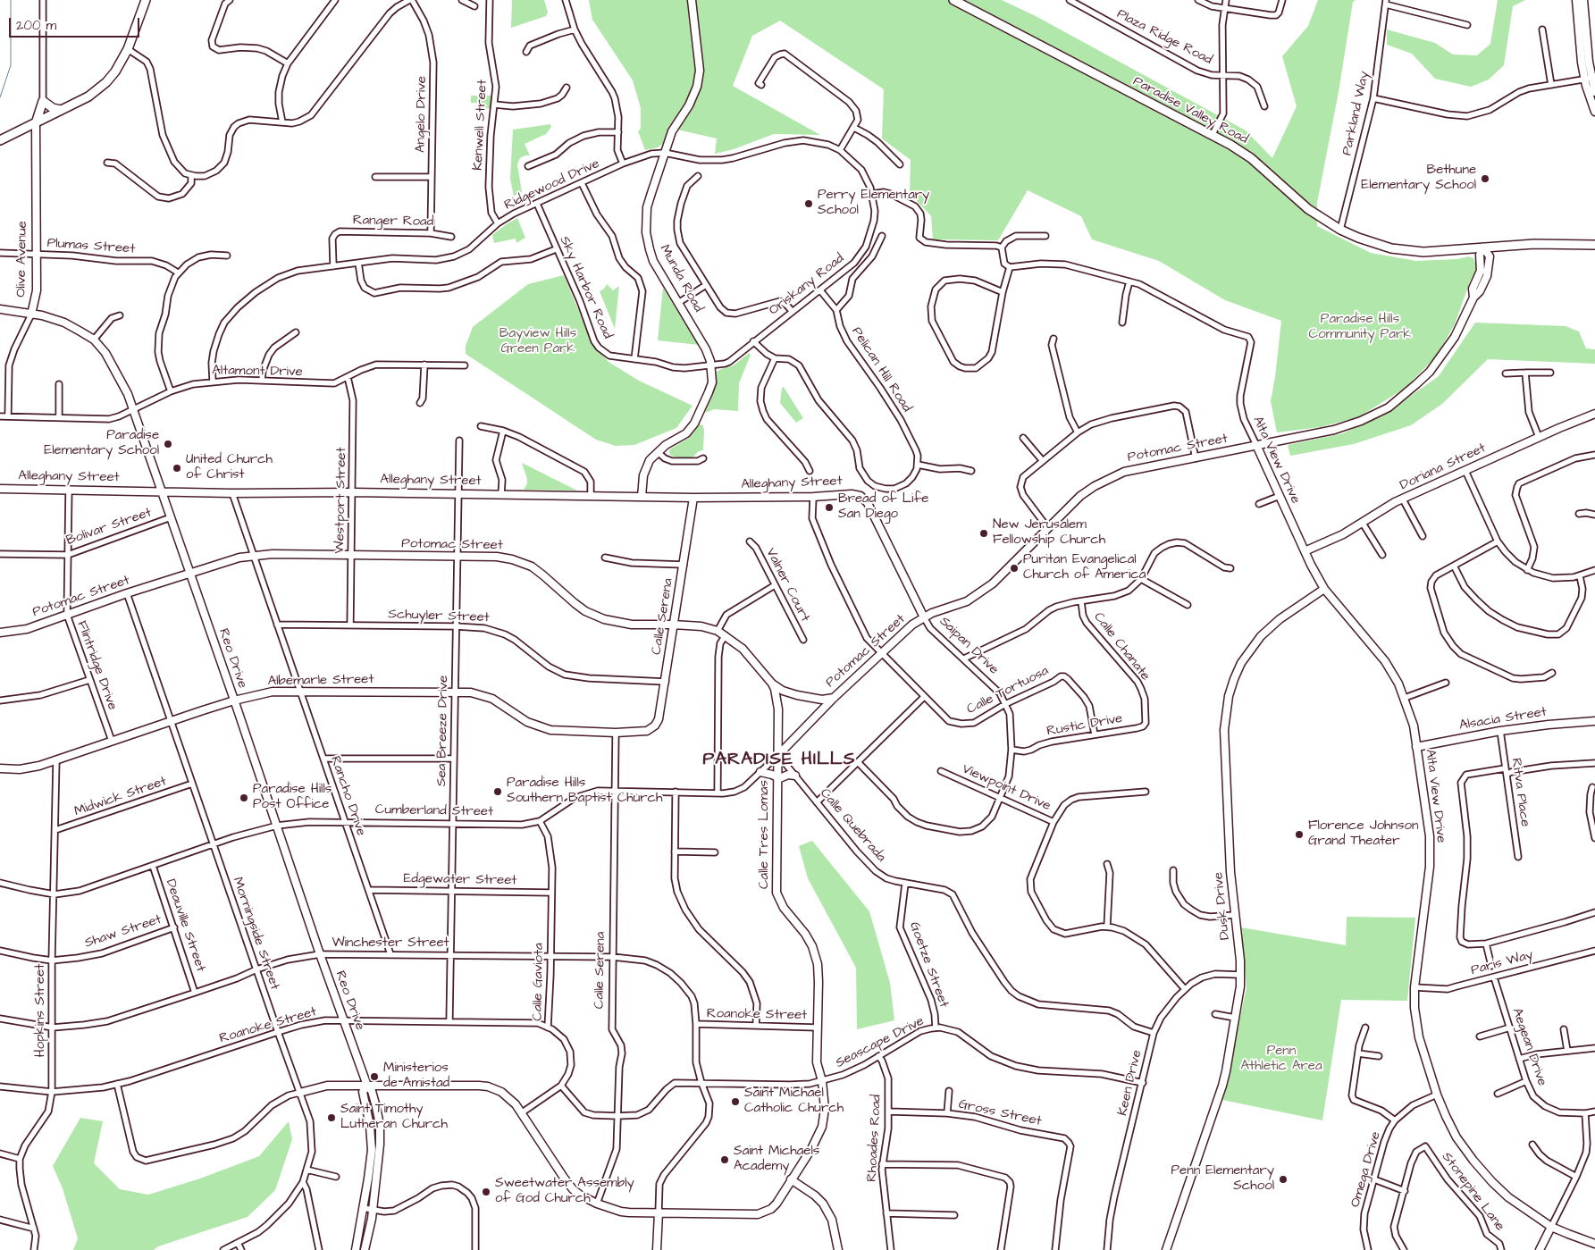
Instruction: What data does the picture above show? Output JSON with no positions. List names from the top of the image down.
{
  "streets": {
    "main road": ["Paradise Valley Road"],
    "street": [
      "Plaza Ridge Road",
      "Parkland Way",
      "Angelo Drive",
      "Kenwell Street",
      "Ridgewood Drive",
      "Ranger Road",
      "Plumas Street",
      "Olive Avenue",
      "Munda Road",
      "Oriskany Road",
      "Sky Harbor Road",
      "Pelican Hill Road",
      "Altamont Drive",
      "Potomac Street",
      "Alta View Drive",
      "Doriana Street",
      "Alleghany Street",
      "Westport Street",
      "Bolivar Street",
      "Valner Court",
      "Schuyler Street",
      "Calle Serena",
      "Saipan Drive",
      "Calle Chanate",
      "Reo Drive",
      "Flintridge Drive",
      "Albemarle Street",
      "Calle Tortuosa",
      "Alsacia Street",
      "Rustic Drive",
      "Sea Breeze Drive",
      "Viewpoint Drive",
      "Ritva Place",
      "Rancho Drive",
      "Midwick Street",
      "Cumberland Street",
      "Calle Quebrada",
      "Calle Tres Lomas",
      "Edgewater Street",
      "Dusk Drive",
      "Deauville Street",
      "Shaw Street",
      "Morningside Street",
      "Winchester Street",
      "Paris Way",
      "Goetze Street",
      "Calle Gaviota",
      "Hopkins Street",
      "Roanoke Street",
      "Seascape Drive",
      "Aegean Drive",
      "Keen Drive",
      "Gross Street",
      "Rhoades Road",
      "Omega Drive",
      "Stonepine Lane"
    ]
  },
  "crossings": [
    ["Paradise Valley Road", "Parkland Way"],
    ["Paradise Valley Road", "Potomac Street"],
    ["Angelo Drive", "Ranger Road"],
    ["Kenwell Street", "Ridgewood Drive"],
    ["Ridgewood Drive", "Ranger Road"],
    ["Ridgewood Drive", "Munda Road"],
    ["Ridgewood Drive", "Oriskany Road"],
    ["Ridgewood Drive", "Sky Harbor Road"],
    ["Ridgewood Drive", "Altamont Drive"],
    ["Plumas Street", "Olive Avenue"],
    ["Olive Avenue", "Altamont Drive"],
    ["Olive Avenue", "Reo Drive"],
    ["Munda Road", "Oriskany Road"],
    ["Munda Road", "Sky Harbor Road"],
    ["Munda Road", "Alleghany Street"],
    ["Oriskany Road", "Sky Harbor Road"],
    ["Oriskany Road", "Pelican Hill Road"],
    ["Altamont Drive", "Westport Street"],
    ["Altamont Drive", "Reo Drive"],
    ["Potomac Street", "Alta View Drive"],
    ["Potomac Street", "Westport Street"],
    ["Potomac Street", "Calle Serena"],
    ["Potomac Street", "Saipan Drive"],
    ["Potomac Street", "Reo Drive"],
    ["Potomac Street", "Flintridge Drive"],
    ["Potomac Street", "Calle Tortuosa"],
    ["Potomac Street", "Sea Breeze Drive"],
    ["Potomac Street", "Rancho Drive"],
    ["Potomac Street", "Cumberland Street"],
    ["Potomac Street", "Calle Tres Lomas"],
    ["Potomac Street", "Morningside Street"],
    ["Alta View Drive", "Doriana Street"],
    ["Alta View Drive", "Alsacia Street"],
    ["Alta View Drive", "Dusk Drive"],
    ["Alta View Drive", "Paris Way"],
    ["Alta View Drive", "Omega Drive"],
    ["Alleghany Street", "Westport Street"],
    ["Alleghany Street", "Calle Serena"],
    ["Alleghany Street", "Saipan Drive"],
    ["Alleghany Street", "Reo Drive"],
    ["Alleghany Street", "Flintridge Drive"],
    ["Alleghany Street", "Calle Tortuosa"],
    ["Alleghany Street", "Sea Breeze Drive"],
    ["Alleghany Street", "Rancho Drive"],
    ["Westport Street", "Schuyler Street"],
    ["Bolivar Street", "Reo Drive"],
    ["Bolivar Street", "Flintridge Drive"],
    ["Schuyler Street", "Calle Serena"],
    ["Schuyler Street", "Sea Breeze Drive"],
    ["Schuyler Street", "Rancho Drive"],
    ["Calle Serena", "Albemarle Street"],
    ["Calle Serena", "Cumberland Street"],
    ["Calle Serena", "Calle Tres Lomas"],
    ["Calle Serena", "Winchester Street"],
    ["Calle Serena", "Seascape Drive"],
    ["Saipan Drive", "Calle Tortuosa"],
    ["Saipan Drive", "Rustic Drive"],
    ["Saipan Drive", "Viewpoint Drive"],
    ["Calle Chanate", "Rustic Drive"],
    ["Reo Drive", "Albemarle Street"],
    ["Reo Drive", "Cumberland Street"],
    ["Reo Drive", "Calle Tres Lomas"],
    ["Reo Drive", "Winchester Street"],
    ["Reo Drive", "Roanoke Street"],
    ["Flintridge Drive", "Albemarle Street"],
    ["Albemarle Street", "Sea Breeze Drive"],
    ["Albemarle Street", "Rancho Drive"],
    ["Albemarle Street", "Morningside Street"],
    ["Albemarle Street", "Hopkins Street"],
    ["Calle Tortuosa", "Rustic Drive"],
    ["Alsacia Street", "Ritva Place"],
    ["Sea Breeze Drive", "Cumberland Street"],
    ["Sea Breeze Drive", "Edgewater Street"],
    ["Sea Breeze Drive", "Winchester Street"],
    ["Sea Breeze Drive", "Roanoke Street"],
    ["Viewpoint Drive", "Keen Drive"],
    ["Rancho Drive", "Cumberland Street"],
    ["Rancho Drive", "Edgewater Street"],
    ["Rancho Drive", "Winchester Street"],
    ["Midwick Street", "Morningside Street"],
    ["Midwick Street", "Hopkins Street"],
    ["Cumberland Street", "Calle Quebrada"],
    ["Cumberland Street", "Calle Tres Lomas"],
    ["Cumberland Street", "Deauville Street"],
    ["Cumberland Street", "Morningside Street"],
    ["Cumberland Street", "Calle Gaviota"],
    ["Cumberland Street", "Hopkins Street"],
    ["Calle Quebrada", "Calle Tres Lomas"],
    ["Calle Quebrada", "Goetze Street"],
    ["Calle Quebrada", "Keen Drive"],
    ["Calle Tres Lomas", "Morningside Street"],
    ["Calle Tres Lomas", "Winchester Street"],
    ["Calle Tres Lomas", "Roanoke Street"],
    ["Calle Tres Lomas", "Seascape Drive"],
    ["Edgewater Street", "Calle Gaviota"],
    ["Dusk Drive", "Keen Drive"],
    ["Deauville Street", "Shaw Street"],
    ["Deauville Street", "Winchester Street"],
    ["Shaw Street", "Hopkins Street"],
    ["Morningside Street", "Winchester Street"],
    ["Morningside Street", "Roanoke Street"],
    ["Winchester Street", "Calle Gaviota"],
    ["Winchester Street", "Hopkins Street"],
    ["Winchester Street", "Roanoke Street"],
    ["Winchester Street", "Seascape Drive"],
    ["Paris Way", "Aegean Drive"],
    ["Goetze Street", "Seascape Drive"],
    ["Calle Gaviota", "Roanoke Street"],
    ["Calle Gaviota", "Seascape Drive"],
    ["Hopkins Street", "Roanoke Street"],
    ["Seascape Drive", "Keen Drive"],
    ["Seascape Drive", "Rhoades Road"],
    ["Gross Street", "Rhoades Road"]
  ],
  "districts": ["PARADISE HILLS"],
  "parks": ["Paradise Hills Community Park", "Bayview Hills Green Park", "Penn Athletic Area"],
  "places": [
    "Bethune Elementary School",
    "Perry Elementary School",
    "Paradise Elementary School",
    "United Church of Christ",
    "Bread of Life San Diego",
    "New Jerusalem Fellowship Church",
    "Puritan Evangelical Church of America",
    "Paradise Hills Southern Baptist Church",
    "Paradise Hills Post Office",
    "Florence Johnson Grand Theater",
    "Ministerios de Amistad",
    "Saint Michael Catholic Church",
    "Saint Timothy Lutheran Church",
    "Saint Michaels Academy",
    "Penn Elementary School",
    "Sweetwater Assembly of God Church"
  ],
  "scale_bar": "200 m"
}
